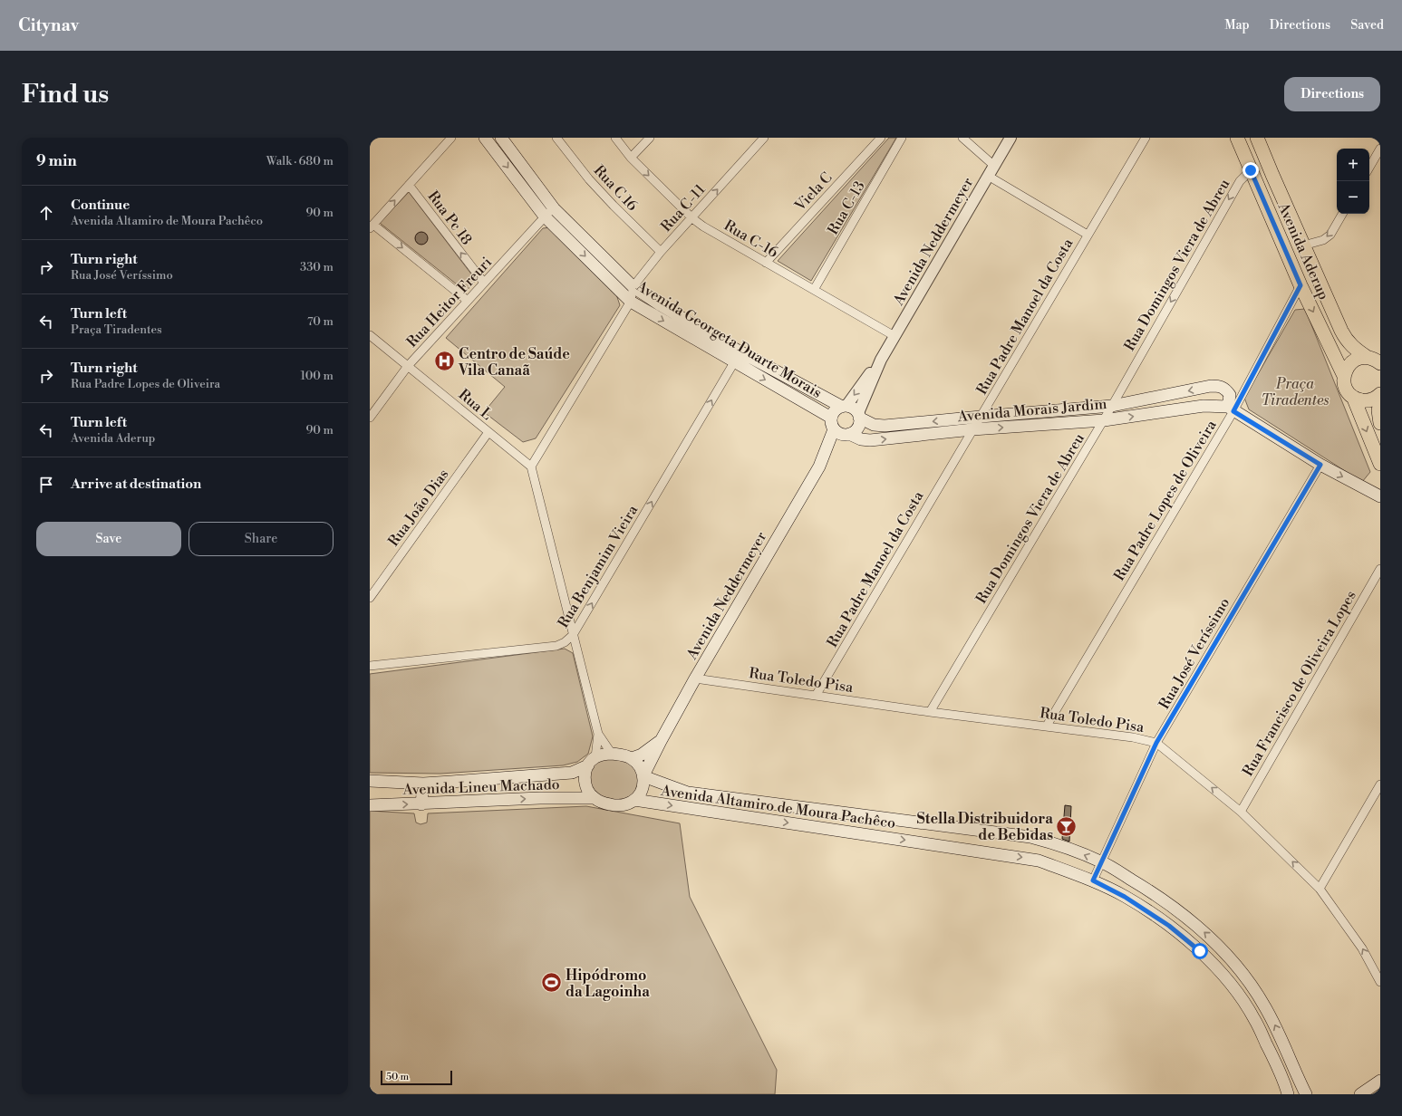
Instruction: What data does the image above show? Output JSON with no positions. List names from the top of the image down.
{
  "streets": {
    "main road": [
      "Avenida Neddermeyer",
      "Avenida Aderup",
      "Avenida Georgeta Duarte Morais",
      "Avenida Morais Jardim",
      "Avenida Lineu Machado",
      "Avenida Altamiro de Moura Pachêco"
    ],
    "street": [
      "Rua C 16",
      "Viela C",
      "Rua C-11",
      "Rua C-13",
      "Rua Pc 18",
      "Rua C-16",
      "Rua Domingos Viera de Abreu",
      "Rua Heitor Freuri",
      "Rua Padre Manoel da Costa",
      "Rua L",
      "Rua Padre Lopes de Oliveira",
      "Rua João Dias",
      "Rua Benjamim Vieira",
      "Rua José Veríssimo",
      "Rua Toledo Pisa",
      "Rua Francisco de Oliveira Lopes"
    ]
  },
  "crossings": [
    ["Rua C 16", "Rua C-11"],
    ["Viela C", "Rua C-16"],
    ["Rua C-11", "Rua C-16"],
    ["Rua C-11", "Avenida Georgeta Duarte Morais"],
    ["Rua C-13", "Rua C-16"],
    ["Rua Pc 18", "Rua Heitor Freuri"],
    ["Rua C-16", "Avenida Neddermeyer"],
    ["Avenida Neddermeyer", "Avenida Georgeta Duarte Morais"],
    ["Avenida Neddermeyer", "Avenida Morais Jardim"],
    ["Avenida Neddermeyer", "Rua Toledo Pisa"],
    ["Avenida Neddermeyer", "Avenida Lineu Machado"],
    ["Avenida Neddermeyer", "Avenida Altamiro de Moura Pachêco"],
    ["Avenida Aderup", "Rua Domingos Viera de Abreu"],
    ["Avenida Aderup", "Rua Padre Lopes de Oliveira"],
    ["Rua Domingos Viera de Abreu", "Avenida Morais Jardim"],
    ["Rua Domingos Viera de Abreu", "Rua Toledo Pisa"],
    ["Rua Heitor Freuri", "Avenida Georgeta Duarte Morais"],
    ["Rua Heitor Freuri", "Rua L"],
    ["Rua Padre Manoel da Costa", "Avenida Morais Jardim"],
    ["Rua Padre Manoel da Costa", "Rua Toledo Pisa"],
    ["Avenida Georgeta Duarte Morais", "Avenida Morais Jardim"],
    ["Avenida Georgeta Duarte Morais", "Rua Benjamim Vieira"],
    ["Rua L", "Rua João Dias"],
    ["Avenida Morais Jardim", "Rua Padre Lopes de Oliveira"],
    ["Rua Padre Lopes de Oliveira", "Rua Toledo Pisa"],
    ["Rua José Veríssimo", "Rua Toledo Pisa"],
    ["Rua José Veríssimo", "Avenida Altamiro de Moura Pachêco"],
    ["Rua Toledo Pisa", "Rua Francisco de Oliveira Lopes"],
    ["Avenida Lineu Machado", "Avenida Altamiro de Moura Pachêco"]
  ],
  "one_way": [
    "Rua C-11",
    "Rua Domingos Viera de Abreu",
    "Rua Benjamim Vieira",
    "Rua Toledo Pisa"
  ],
  "parks": ["Praça Tiradentes"],
  "places": {
    "hospital": ["Centro de Saúde Vila Canaã"],
    "bar": ["Stella Distribuidora de Bebidas"],
    "sports": ["Hipódromo da Lagoinha"]
  },
  "scale_bar": "50 m",
  "page": {
    "header": "Citynav",
    "nav": ["Map", "Directions", "Saved"],
    "buttons": [
      "Directions",
      ["Save", "Share"]
    ],
    "title": "Find us",
    "heading": ["9 min", "Walk · 680 m"],
    "map_buttons": ["+", "−"],
    "list": [
      ["Continue", "Avenida Altamiro de Moura Pachêco", "90 m"],
      ["Turn right", "Rua José Veríssimo", "330 m"],
      ["Turn left", "Praça Tiradentes", "70 m"],
      ["Turn right", "Rua Padre Lopes de Oliveira", "100 m"],
      ["Turn left", "Avenida Aderup", "90 m"],
      "Arrive at destination"
    ],
    "scale": "50 m"
  }
}
